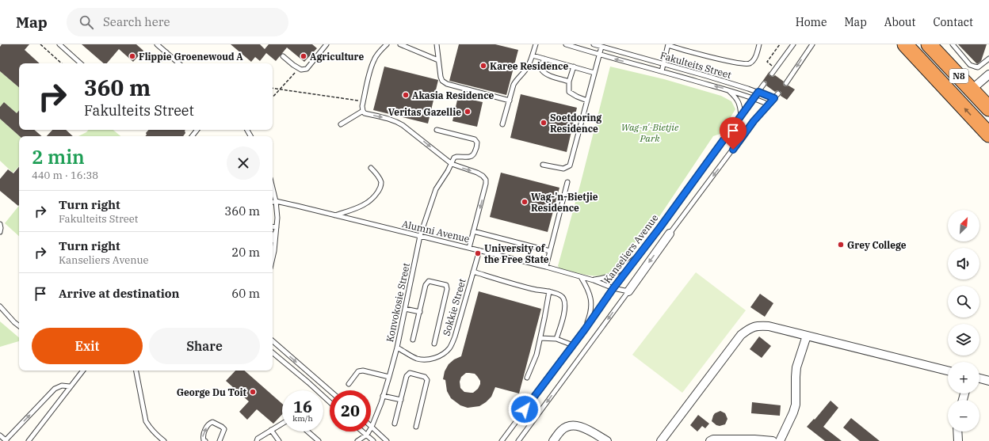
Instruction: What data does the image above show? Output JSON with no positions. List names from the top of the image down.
{
  "streets": {
    "highway": ["N8"],
    "lane": [
      "Fakulteits Street",
      "Alumni Avenue",
      "Kanseliers Avenue",
      "Konvokosie Street",
      "Sokkie Street"
    ]
  },
  "crossings": [
    ["Fakulteits Street", "Kanseliers Avenue"],
    ["Alumni Avenue", "Kanseliers Avenue"],
    ["Alumni Avenue", "Konvokosie Street"],
    ["Alumni Avenue", "Sokkie Street"],
    ["Konvokosie Street", "Sokkie Street"]
  ],
  "parks": ["Wag-n'-Bietjie Park"],
  "places": [
    "Flippie Groenewoud A",
    "Agriculture",
    "Karee Residence",
    "Akasia Residence",
    "Veritas Gazellie",
    "Soetdoring Residence",
    "Wag-'n-Bietjie Residence",
    "Grey College",
    "University of the Free State",
    "George Du Toit"
  ],
  "north": "top right",
  "page": {
    "header": "Map",
    "search": "Search here",
    "nav": [
      "Home",
      "Map",
      "About",
      "Contact"
    ],
    "turn": ["360 m", "Fakulteits Street"],
    "heading": ["2 min", "440 m · 16:38"],
    "list": [
      {
        "name": "Turn right",
        "note": "Fakulteits Street",
        "value": "360 m"
      },
      {
        "name": "Turn right",
        "note": "Kanseliers Avenue",
        "value": "20 m"
      },
      {
        "name": "Arrive at destination",
        "value": "60 m"
      }
    ],
    "map_buttons": ["+", "−"],
    "buttons": ["Exit", "Share"],
    "speed": "16 km/h",
    "limit": "20"
  }
}
